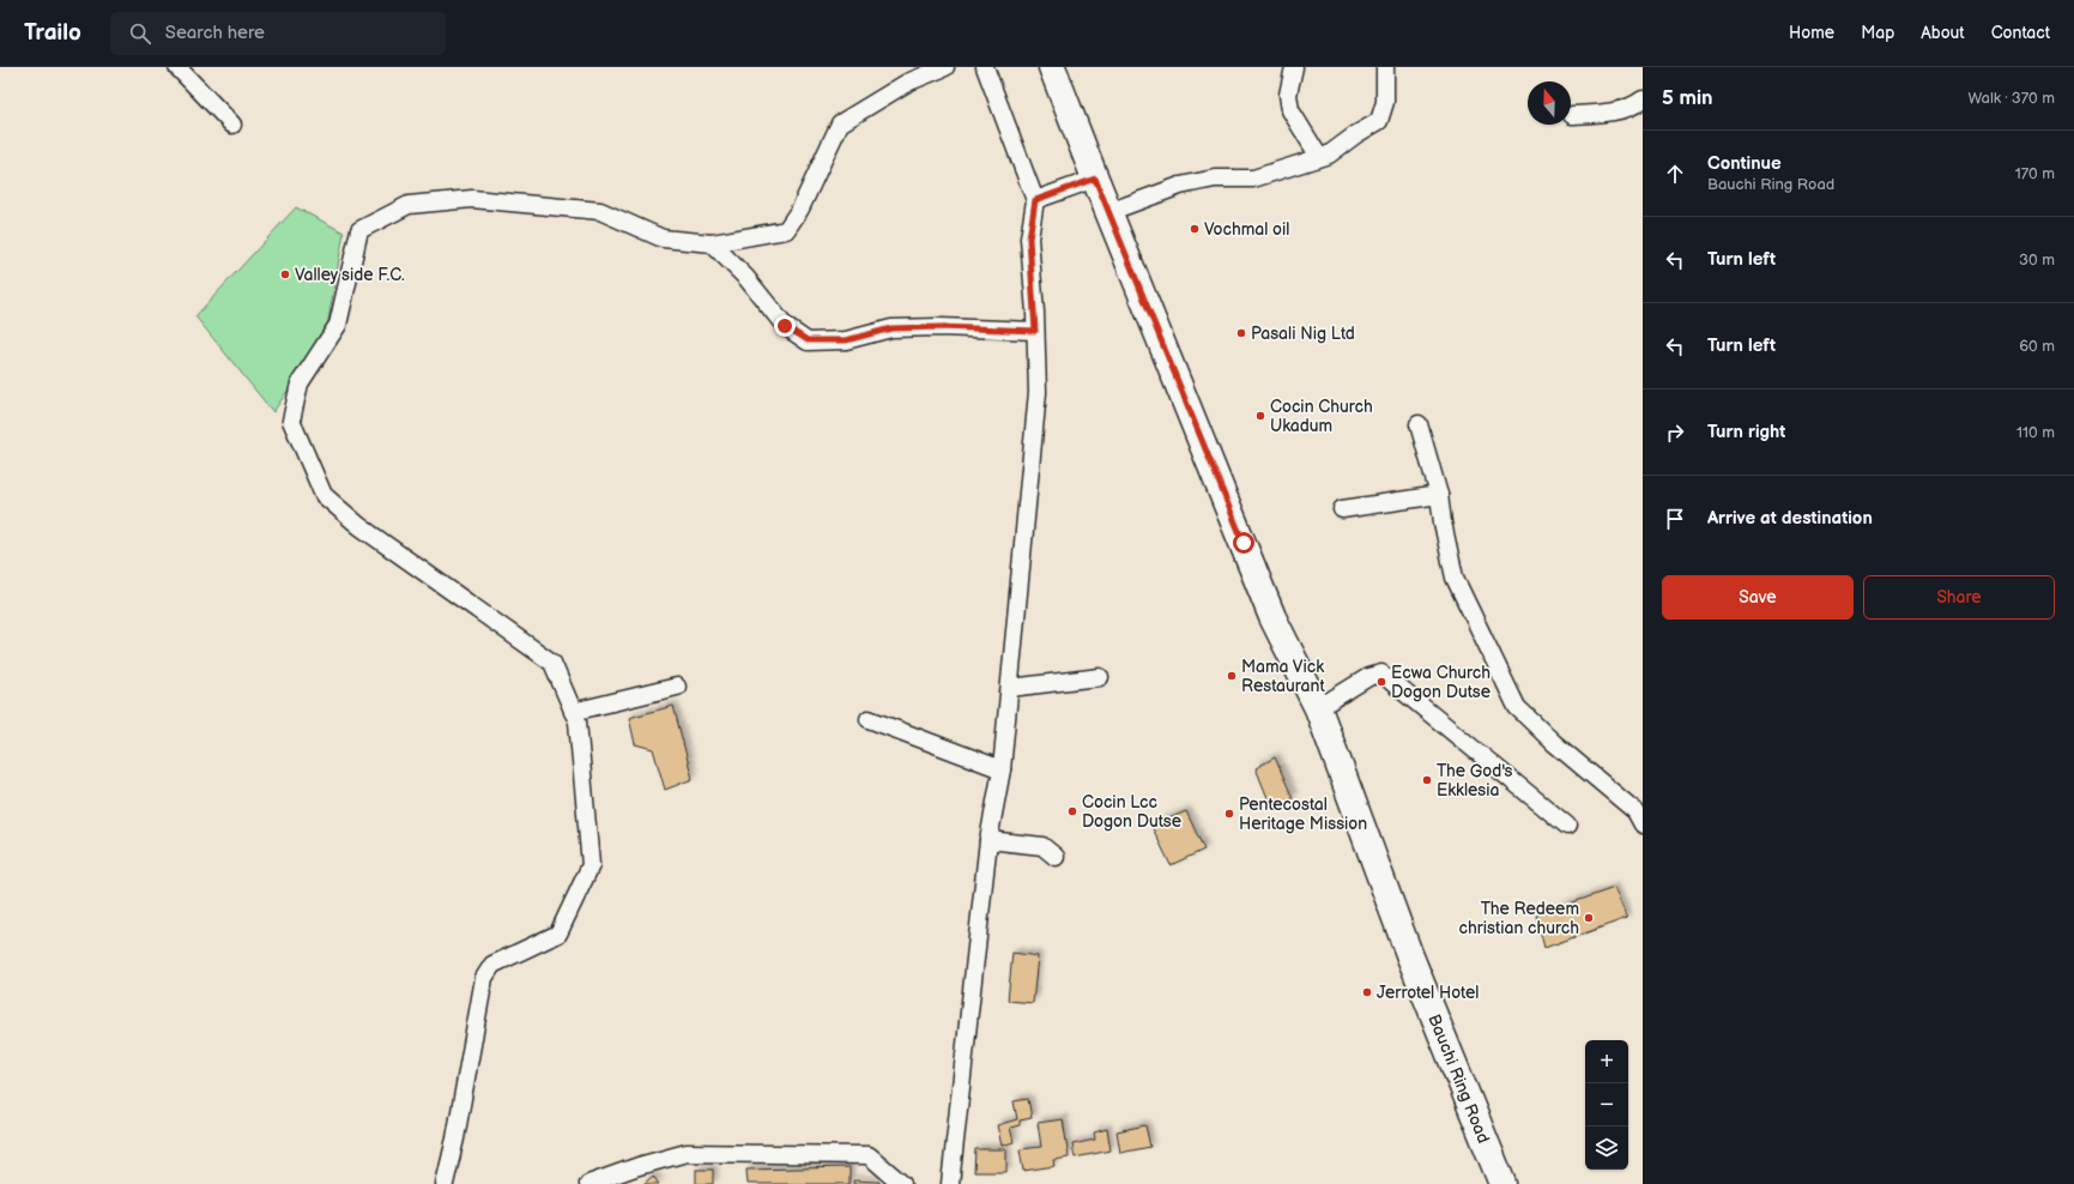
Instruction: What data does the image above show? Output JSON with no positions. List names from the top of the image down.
{
  "streets": {
    "main road": ["Bauchi Ring Road"]
  },
  "places": [
    "Vochmal oil",
    "Valley side F.C.",
    "Pasali Nig Ltd",
    "Cocin Church Ukadum",
    "Mama Vick Restaurant",
    "Ecwa Church Dogon Dutse",
    "The God's Ekklesia",
    "Cocin Lcc Dogon Dutse",
    "Pentecostal Heritage Mission",
    "The Redeem christian church",
    "Jerrotel Hotel"
  ],
  "north": "top",
  "page": {
    "header": "Trailo",
    "search": "Search here",
    "nav": [
      "Home",
      "Map",
      "About",
      "Contact"
    ],
    "heading": ["5 min", "Walk · 370 m"],
    "list": [
      ["Continue", "Bauchi Ring Road", "170 m"],
      ["Turn left", "30 m"],
      ["Turn left", "60 m"],
      ["Turn right", "110 m"],
      "Arrive at destination"
    ],
    "buttons": ["Save", "Share"],
    "map_buttons": ["+", "−"]
  }
}
